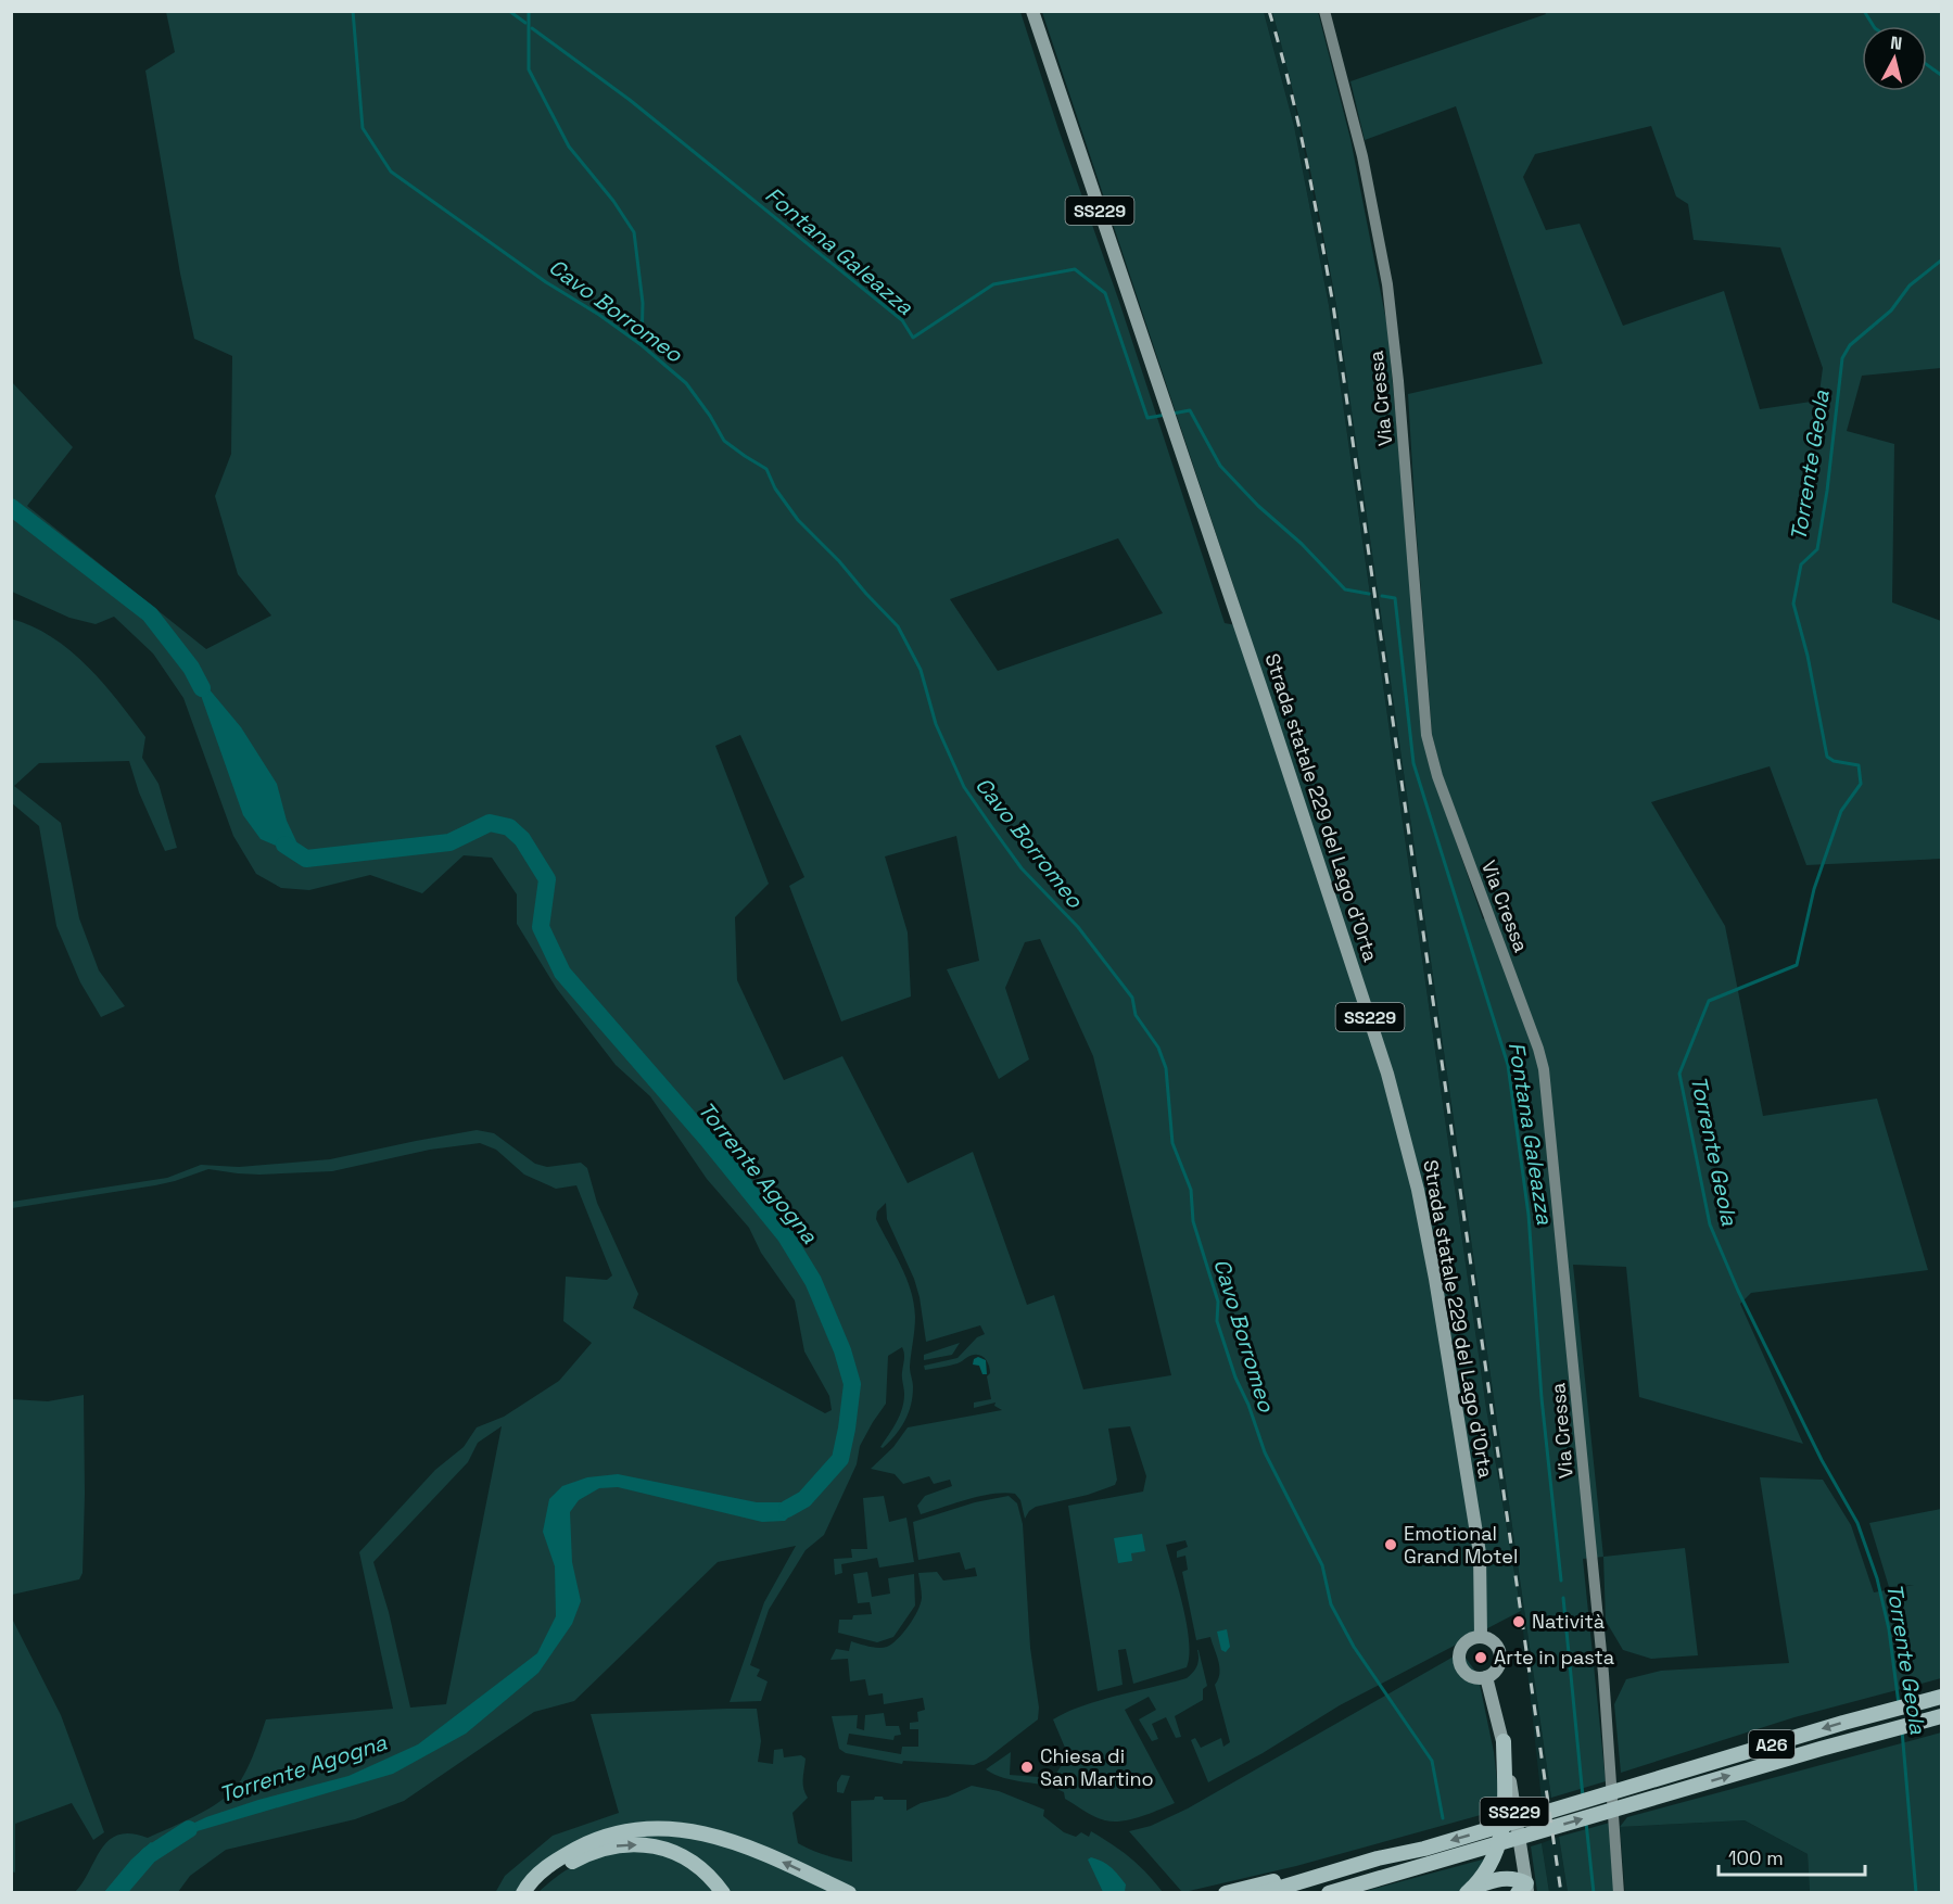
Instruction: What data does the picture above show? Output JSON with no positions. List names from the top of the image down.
{
  "streets": {
    "highway": ["A26"],
    "main road": ["SS229", "Via Cressa", "Strada statale 229 del Lago d'Orta"]
  },
  "crossings": [
    ["SS229", "Strada statale 229 del Lago d'Orta"]
  ],
  "water": [
    "Fontana Galeazza",
    "Cavo Borromeo",
    "Torrente Geola",
    "Torrente Agogna"
  ],
  "places": [
    "Emotional Grand Motel",
    "Natività",
    "Arte in pasta",
    "Chiesa di San Martino"
  ],
  "scale_bar": "100 m",
  "north": "top"
}
